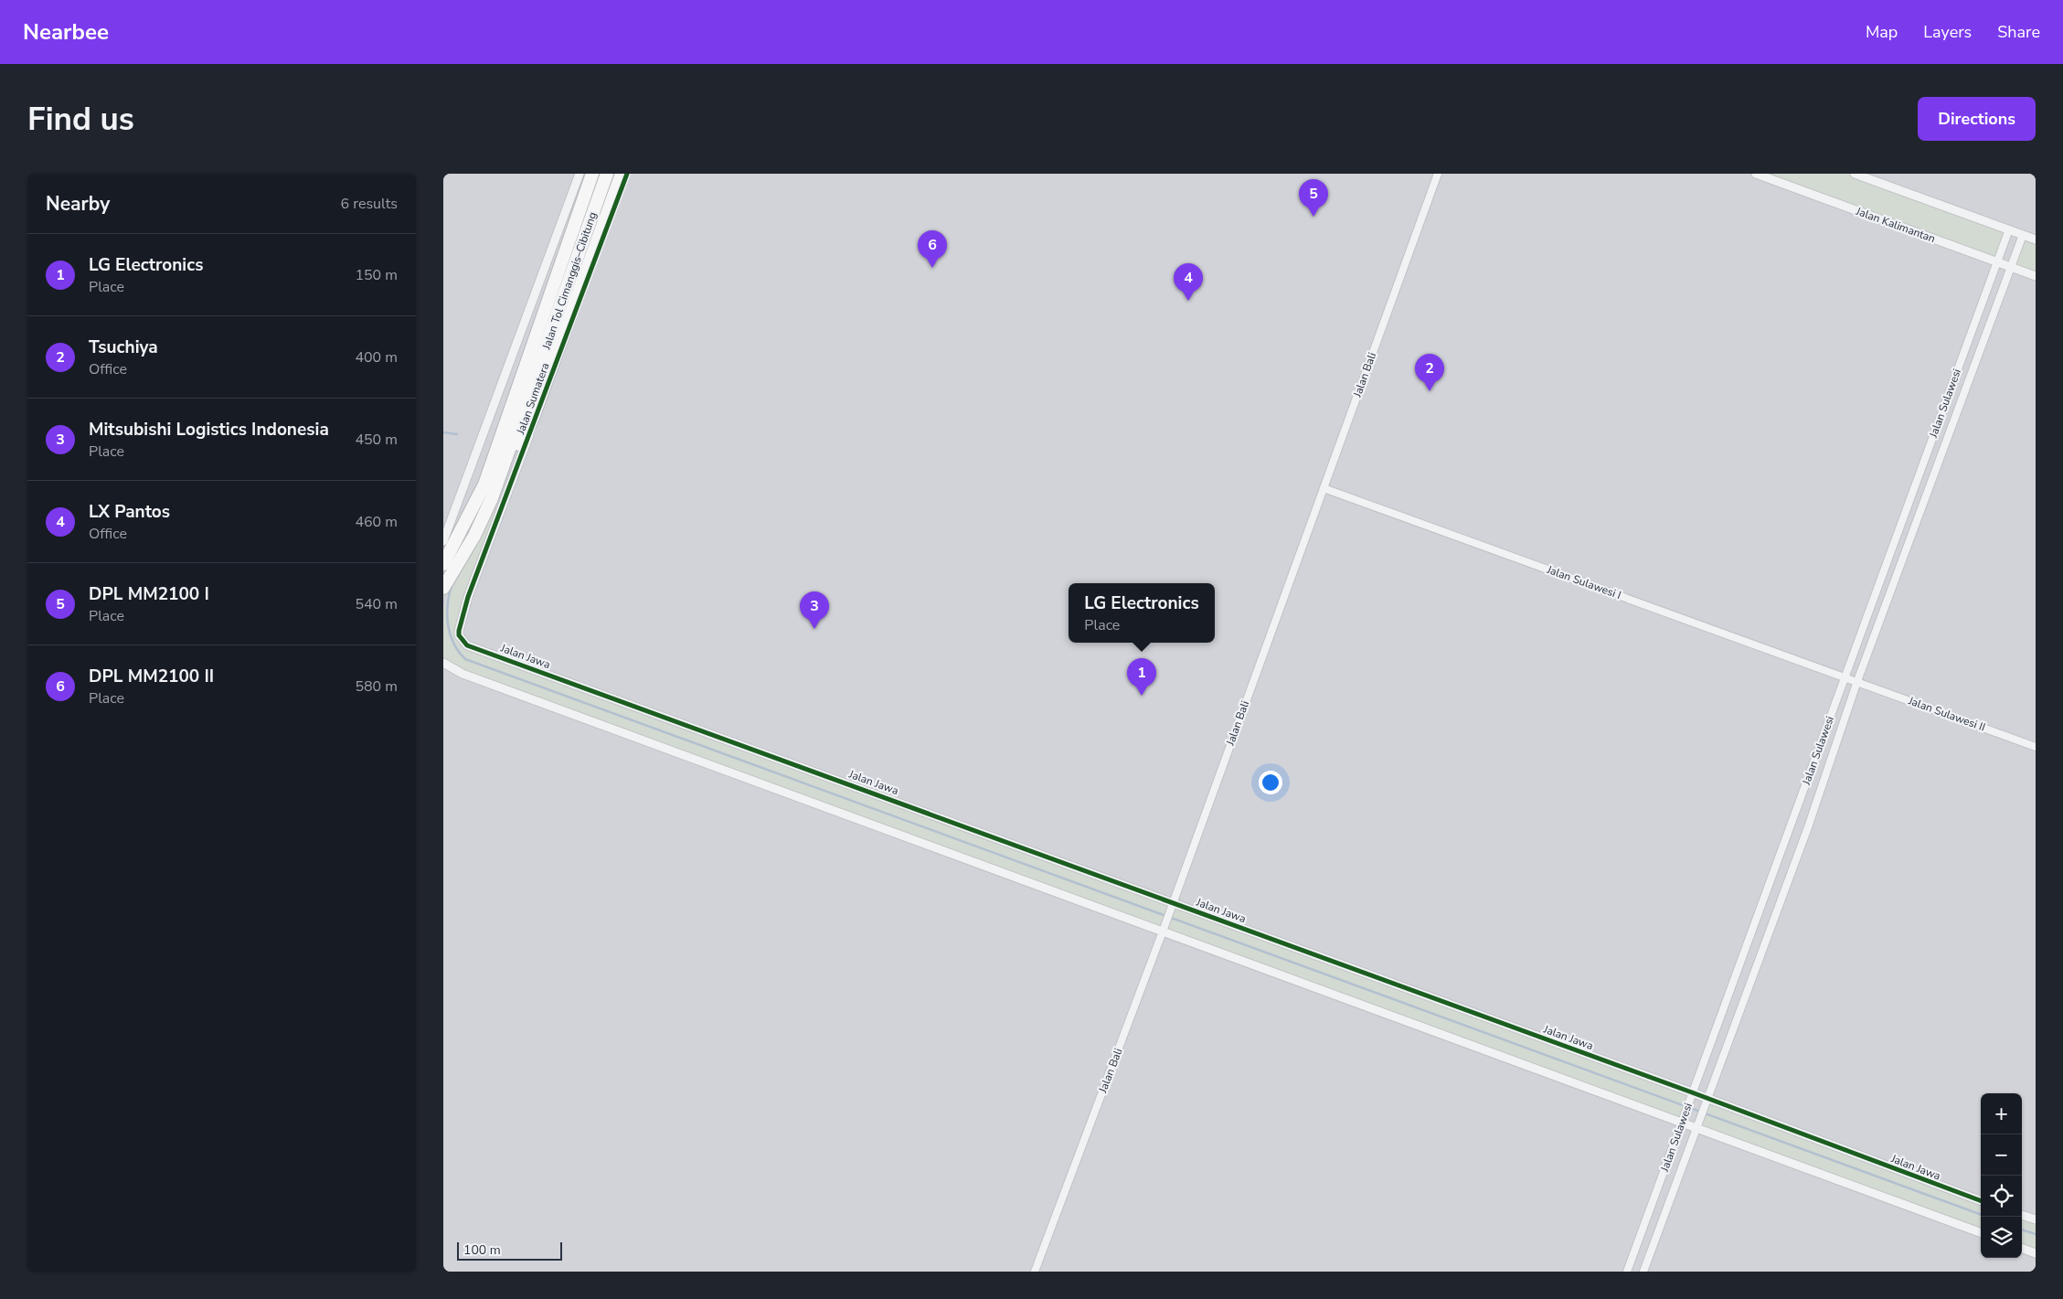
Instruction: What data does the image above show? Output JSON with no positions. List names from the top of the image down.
{
  "streets": {
    "highway": ["Jalan Tol Cimanggis–Cibitung"],
    "street": [
      "Jalan Kalimantan",
      "Jalan Bali",
      "Jalan Sumatera",
      "Jalan Sulawesi",
      "Jalan Sulawesi I",
      "Jalan Jawa",
      "Jalan Sulawesi II"
    ]
  },
  "crossings": [
    ["Jalan Kalimantan", "Jalan Sulawesi"],
    ["Jalan Bali", "Jalan Sulawesi I"],
    ["Jalan Bali", "Jalan Jawa"],
    ["Jalan Sumatera", "Jalan Jawa"],
    ["Jalan Sulawesi", "Jalan Sulawesi I"],
    ["Jalan Sulawesi", "Jalan Jawa"],
    ["Jalan Sulawesi", "Jalan Sulawesi II"],
    ["Jalan Sulawesi I", "Jalan Sulawesi II"]
  ],
  "scale_bar": "100 m",
  "page": {
    "header": "Nearbee",
    "nav": ["Map", "Layers", "Share"],
    "buttons": "Directions",
    "title": "Find us",
    "heading": ["Nearby", "6 results"],
    "pins": [
      "5",
      "6",
      "4",
      "2",
      "3",
      "1"
    ],
    "list": [
      {
        "mark": "1",
        "name": "LG Electronics",
        "note": "Place",
        "value": "150 m"
      },
      {
        "mark": "2",
        "name": "Tsuchiya",
        "note": "Office",
        "value": "400 m"
      },
      {
        "mark": "3",
        "name": "Mitsubishi Logistics Indonesia",
        "note": "Place",
        "value": "450 m"
      },
      {
        "mark": "4",
        "name": "LX Pantos",
        "note": "Office",
        "value": "460 m"
      },
      {
        "mark": "5",
        "name": "DPL MM2100 I",
        "note": "Place",
        "value": "540 m"
      },
      {
        "mark": "6",
        "name": "DPL MM2100 II",
        "note": "Place",
        "value": "580 m"
      }
    ],
    "popup": ["LG Electronics", "Place"],
    "map_buttons": ["+", "−"],
    "scale": "100 m"
  }
}
